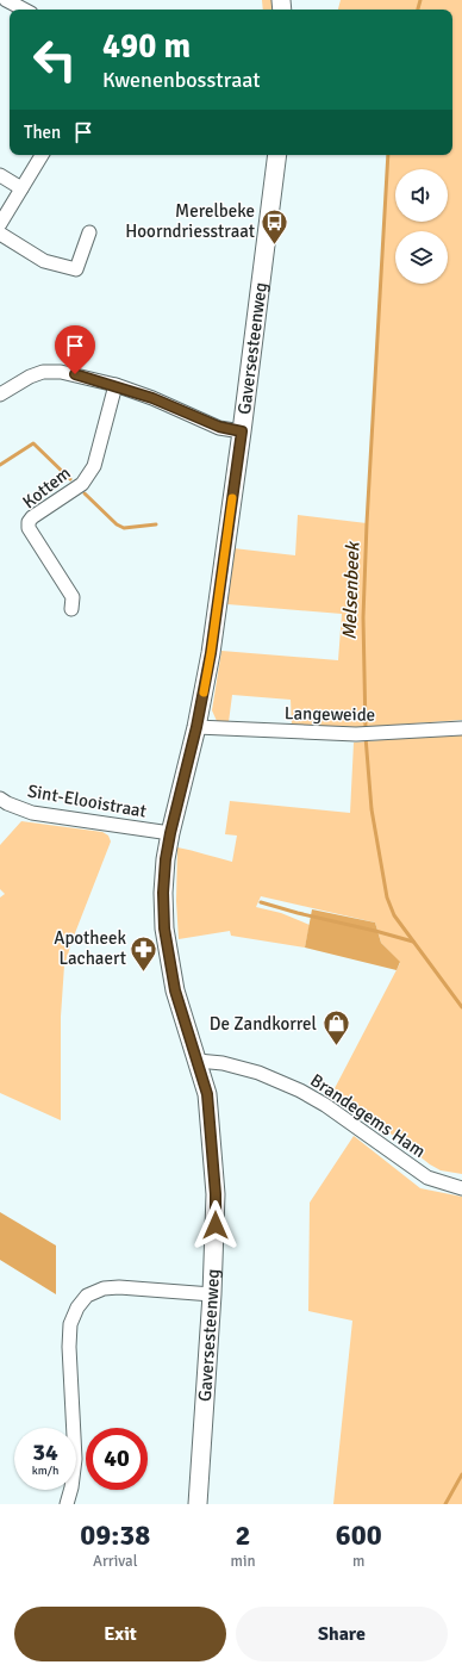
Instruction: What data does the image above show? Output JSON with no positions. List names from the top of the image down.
{
  "streets": {
    "street": [
      "Gaversesteenweg",
      "Kottem",
      "Langeweide",
      "Sint-Elooistraat",
      "Brandegems Ham"
    ]
  },
  "crossings": [
    ["Gaversesteenweg", "Langeweide"],
    ["Gaversesteenweg", "Sint-Elooistraat"],
    ["Gaversesteenweg", "Brandegems Ham"]
  ],
  "water": ["Melsenbeek"],
  "places": {
    "bus stop": ["Merelbeke Hoorndriesstraat"],
    "pharmacy": ["Apotheek Lachaert"],
    "shop": ["De Zandkorrel"]
  },
  "page": {
    "turn": ["490 m", "Kwenenbosstraat"],
    "then": "Then",
    "speed": "34 km/h",
    "limit": "40",
    "eta": [
      "09:38",
      "Arrival",
      "2",
      "min",
      "600",
      "m"
    ],
    "buttons": ["Exit", "Share"]
  }
}
